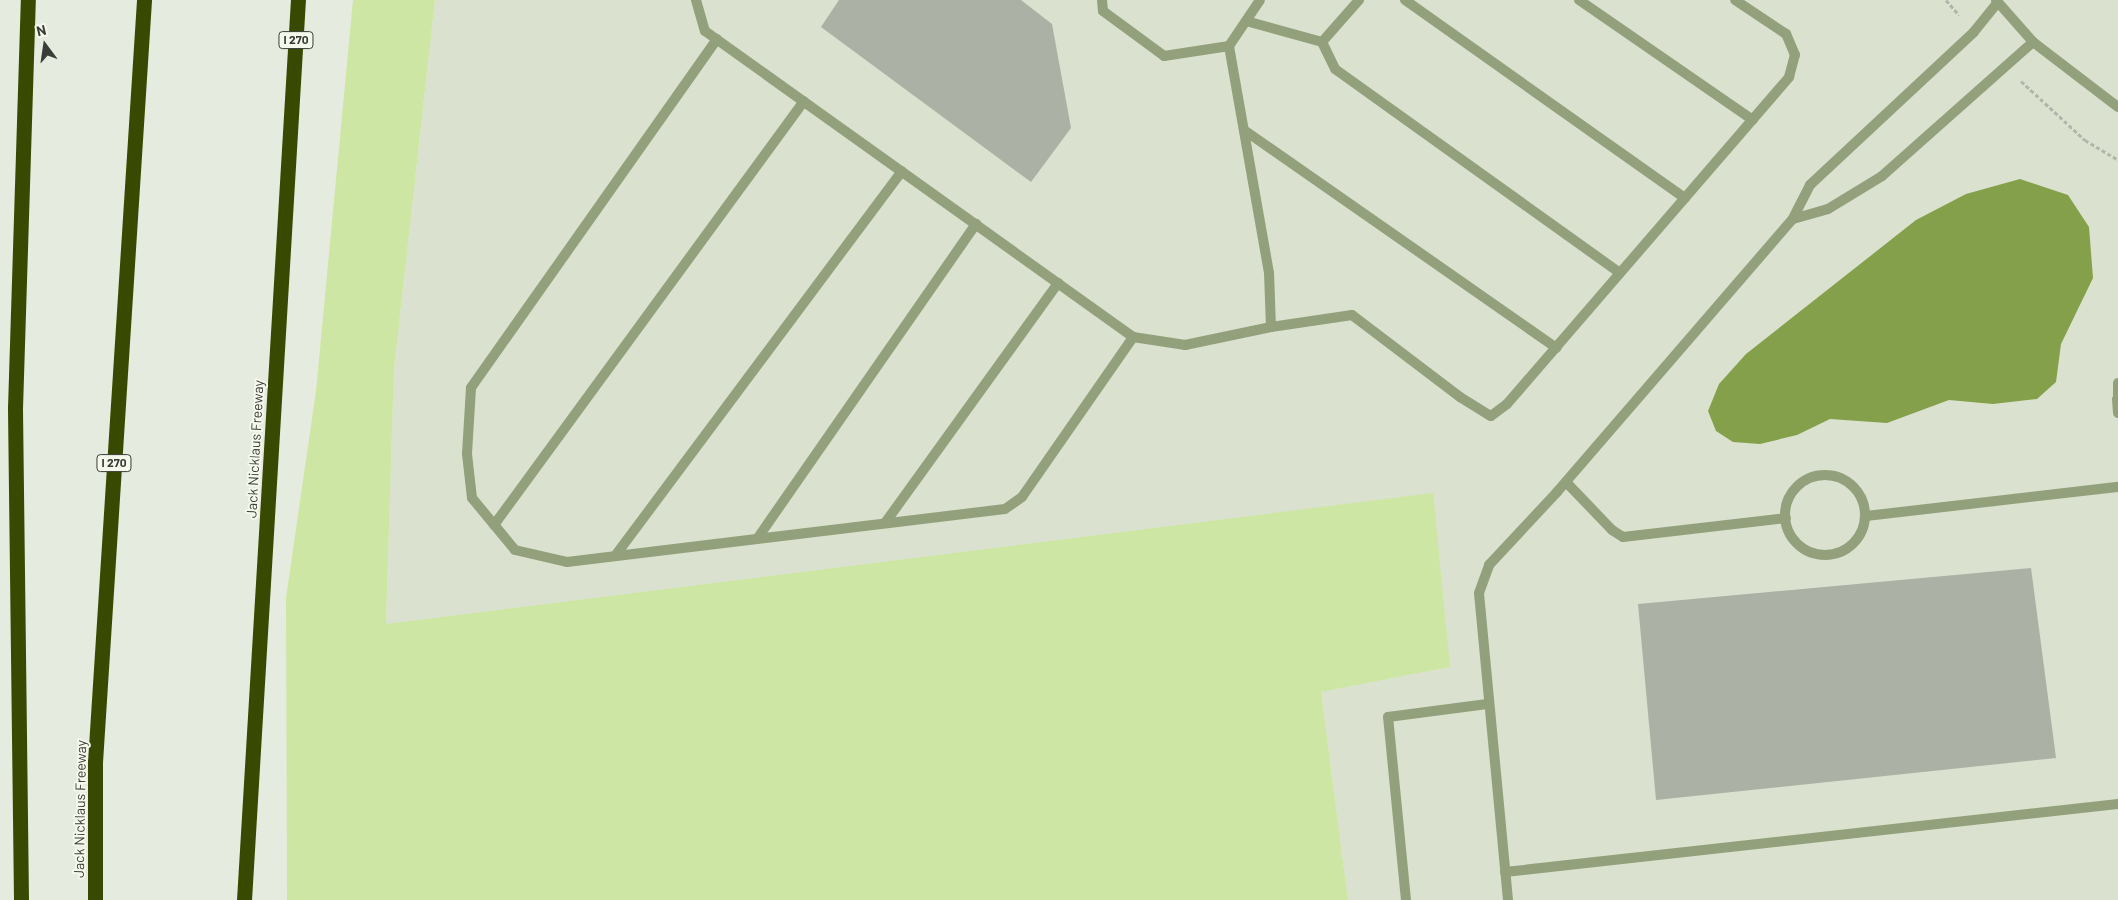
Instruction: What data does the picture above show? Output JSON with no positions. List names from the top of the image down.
{
  "streets": {
    "highway": ["I 270", "Jack Nicklaus Freeway"]
  },
  "north": "top"
}
